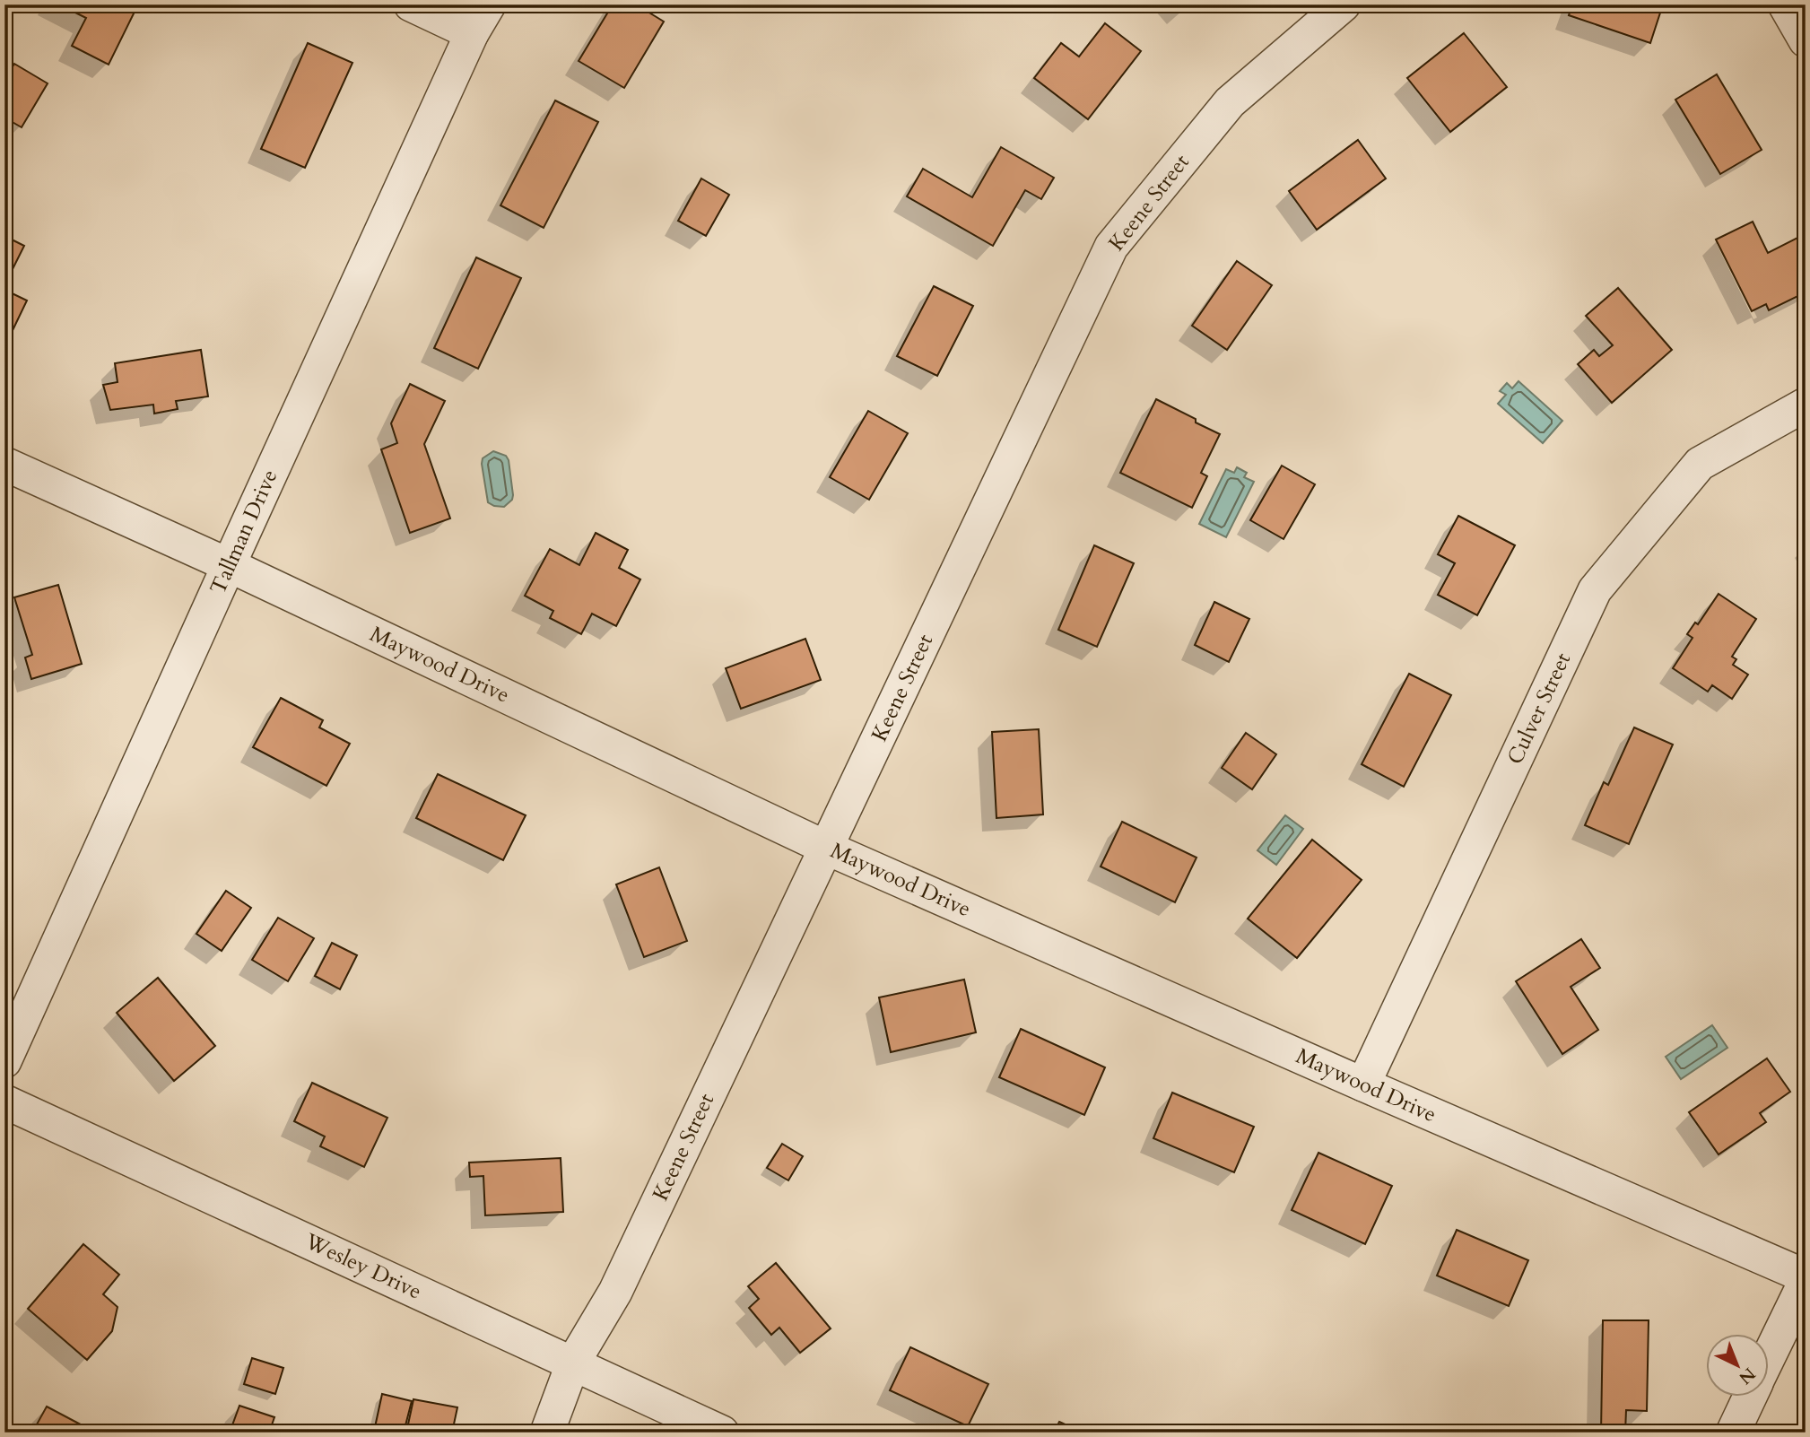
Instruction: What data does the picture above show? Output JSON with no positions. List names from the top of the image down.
{
  "streets": {
    "street": [
      "Keene Street",
      "Tallman Drive",
      "Maywood Drive",
      "Culver Street",
      "Wesley Drive"
    ]
  },
  "crossings": [
    ["Keene Street", "Maywood Drive"],
    ["Keene Street", "Wesley Drive"],
    ["Tallman Drive", "Maywood Drive"],
    ["Maywood Drive", "Culver Street"]
  ],
  "north": "bottom right"
}
